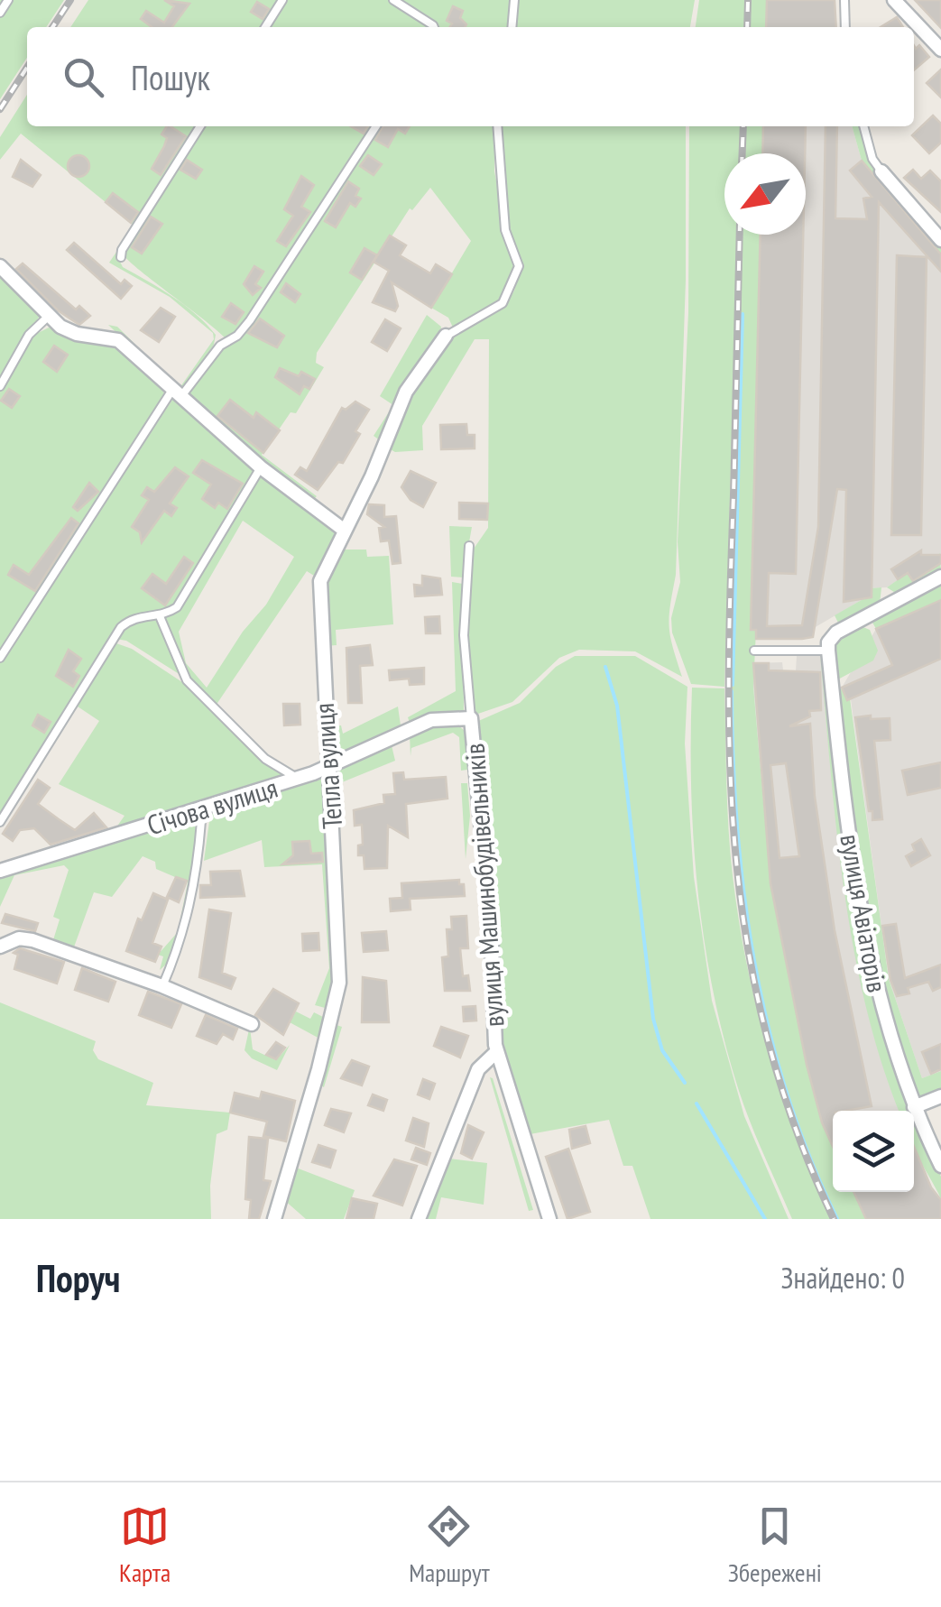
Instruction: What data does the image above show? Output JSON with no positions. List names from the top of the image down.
{
  "streets": {
    "street": [
      "Тепла вулиця",
      "Січова вулиця",
      "вулиця Машинобудівельників",
      "вулиця Авіаторів"
    ]
  },
  "crossings": [
    ["Тепла вулиця", "Січова вулиця"],
    ["Січова вулиця", "вулиця Машинобудівельників"]
  ],
  "north": "bottom left",
  "page": {
    "search": "Пошук",
    "heading": ["Поруч", "Знайдено: 0"],
    "nav": ["Карта", "Маршрут", "Збережені"]
  }
}
